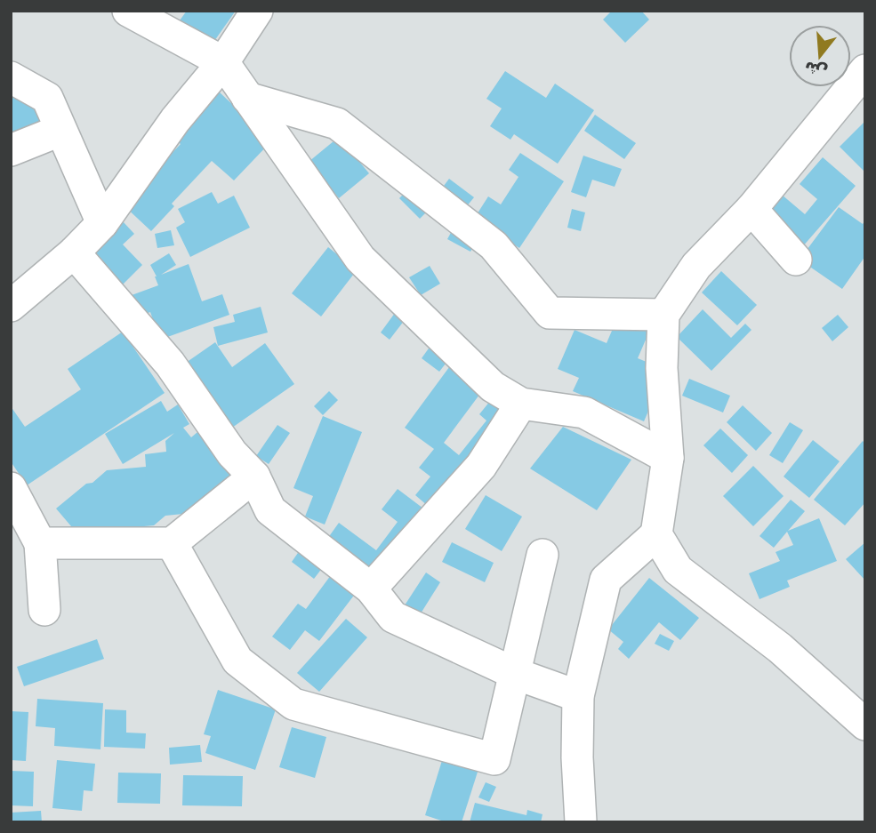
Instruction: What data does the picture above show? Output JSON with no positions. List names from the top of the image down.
{
  "north": "bottom"
}
